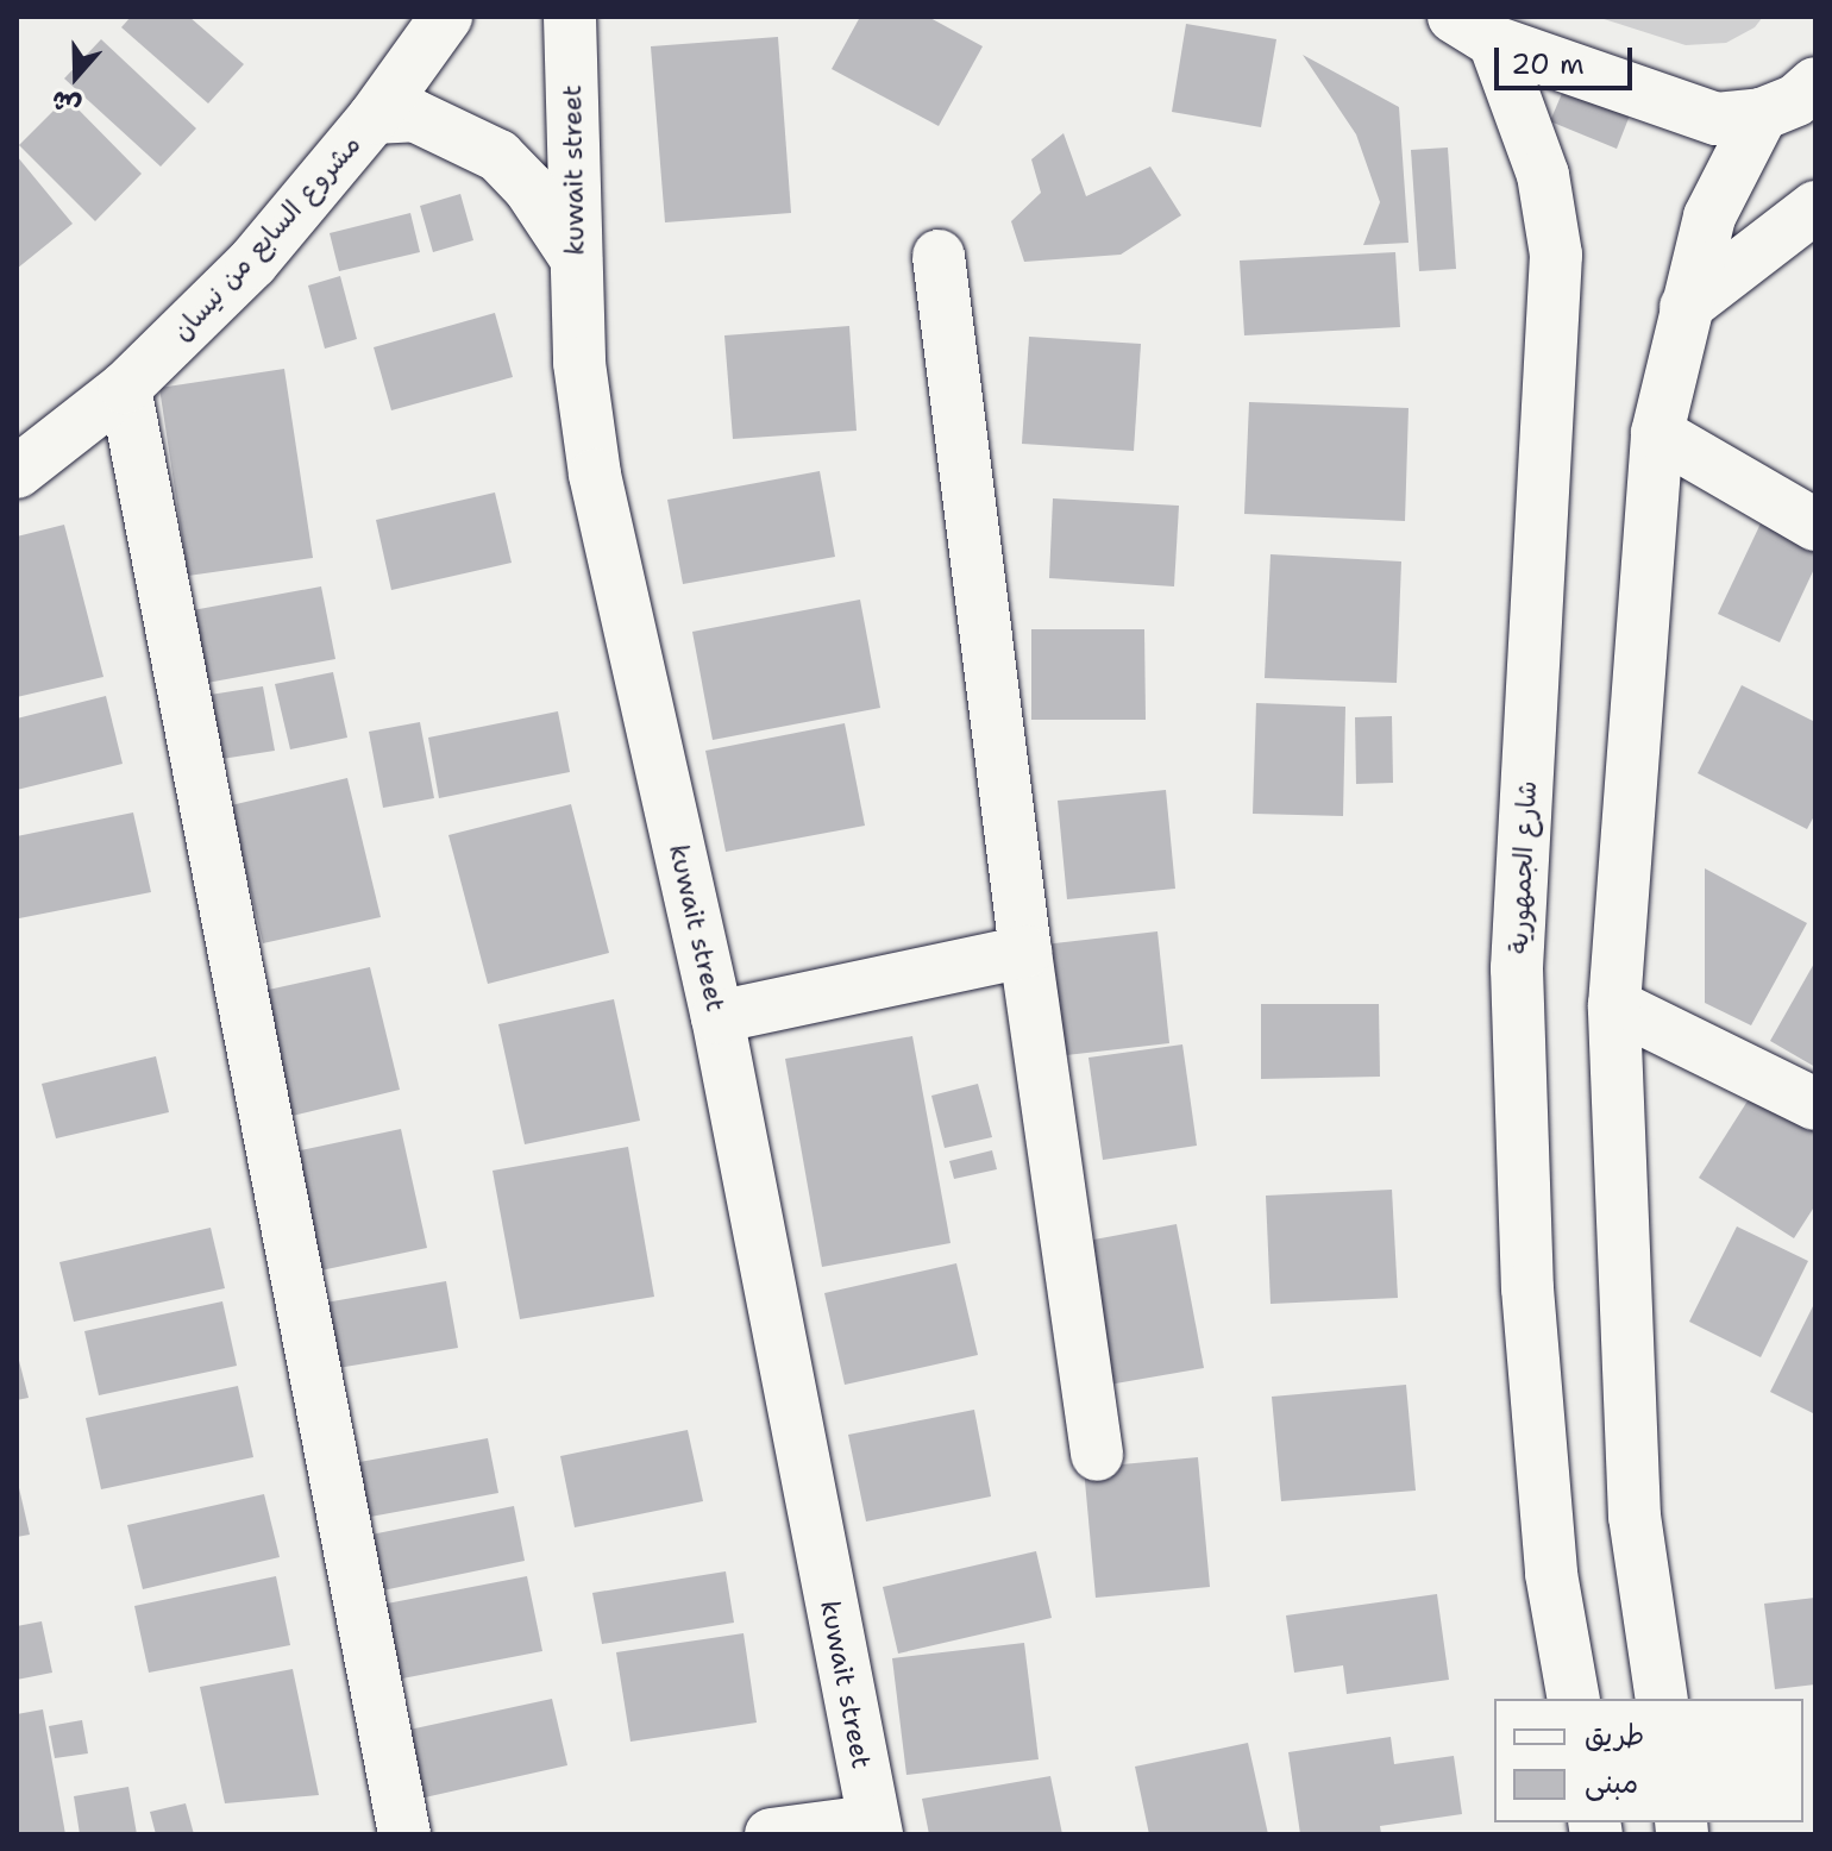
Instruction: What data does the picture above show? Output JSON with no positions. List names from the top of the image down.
{
  "streets": {
    "street": ["kuwait street", "مشروع السابع من نيسان", "شارع الجمهورية"]
  },
  "legend": ["طريق", "مبنى"],
  "scale_bar": "20 m",
  "north": "bottom"
}
